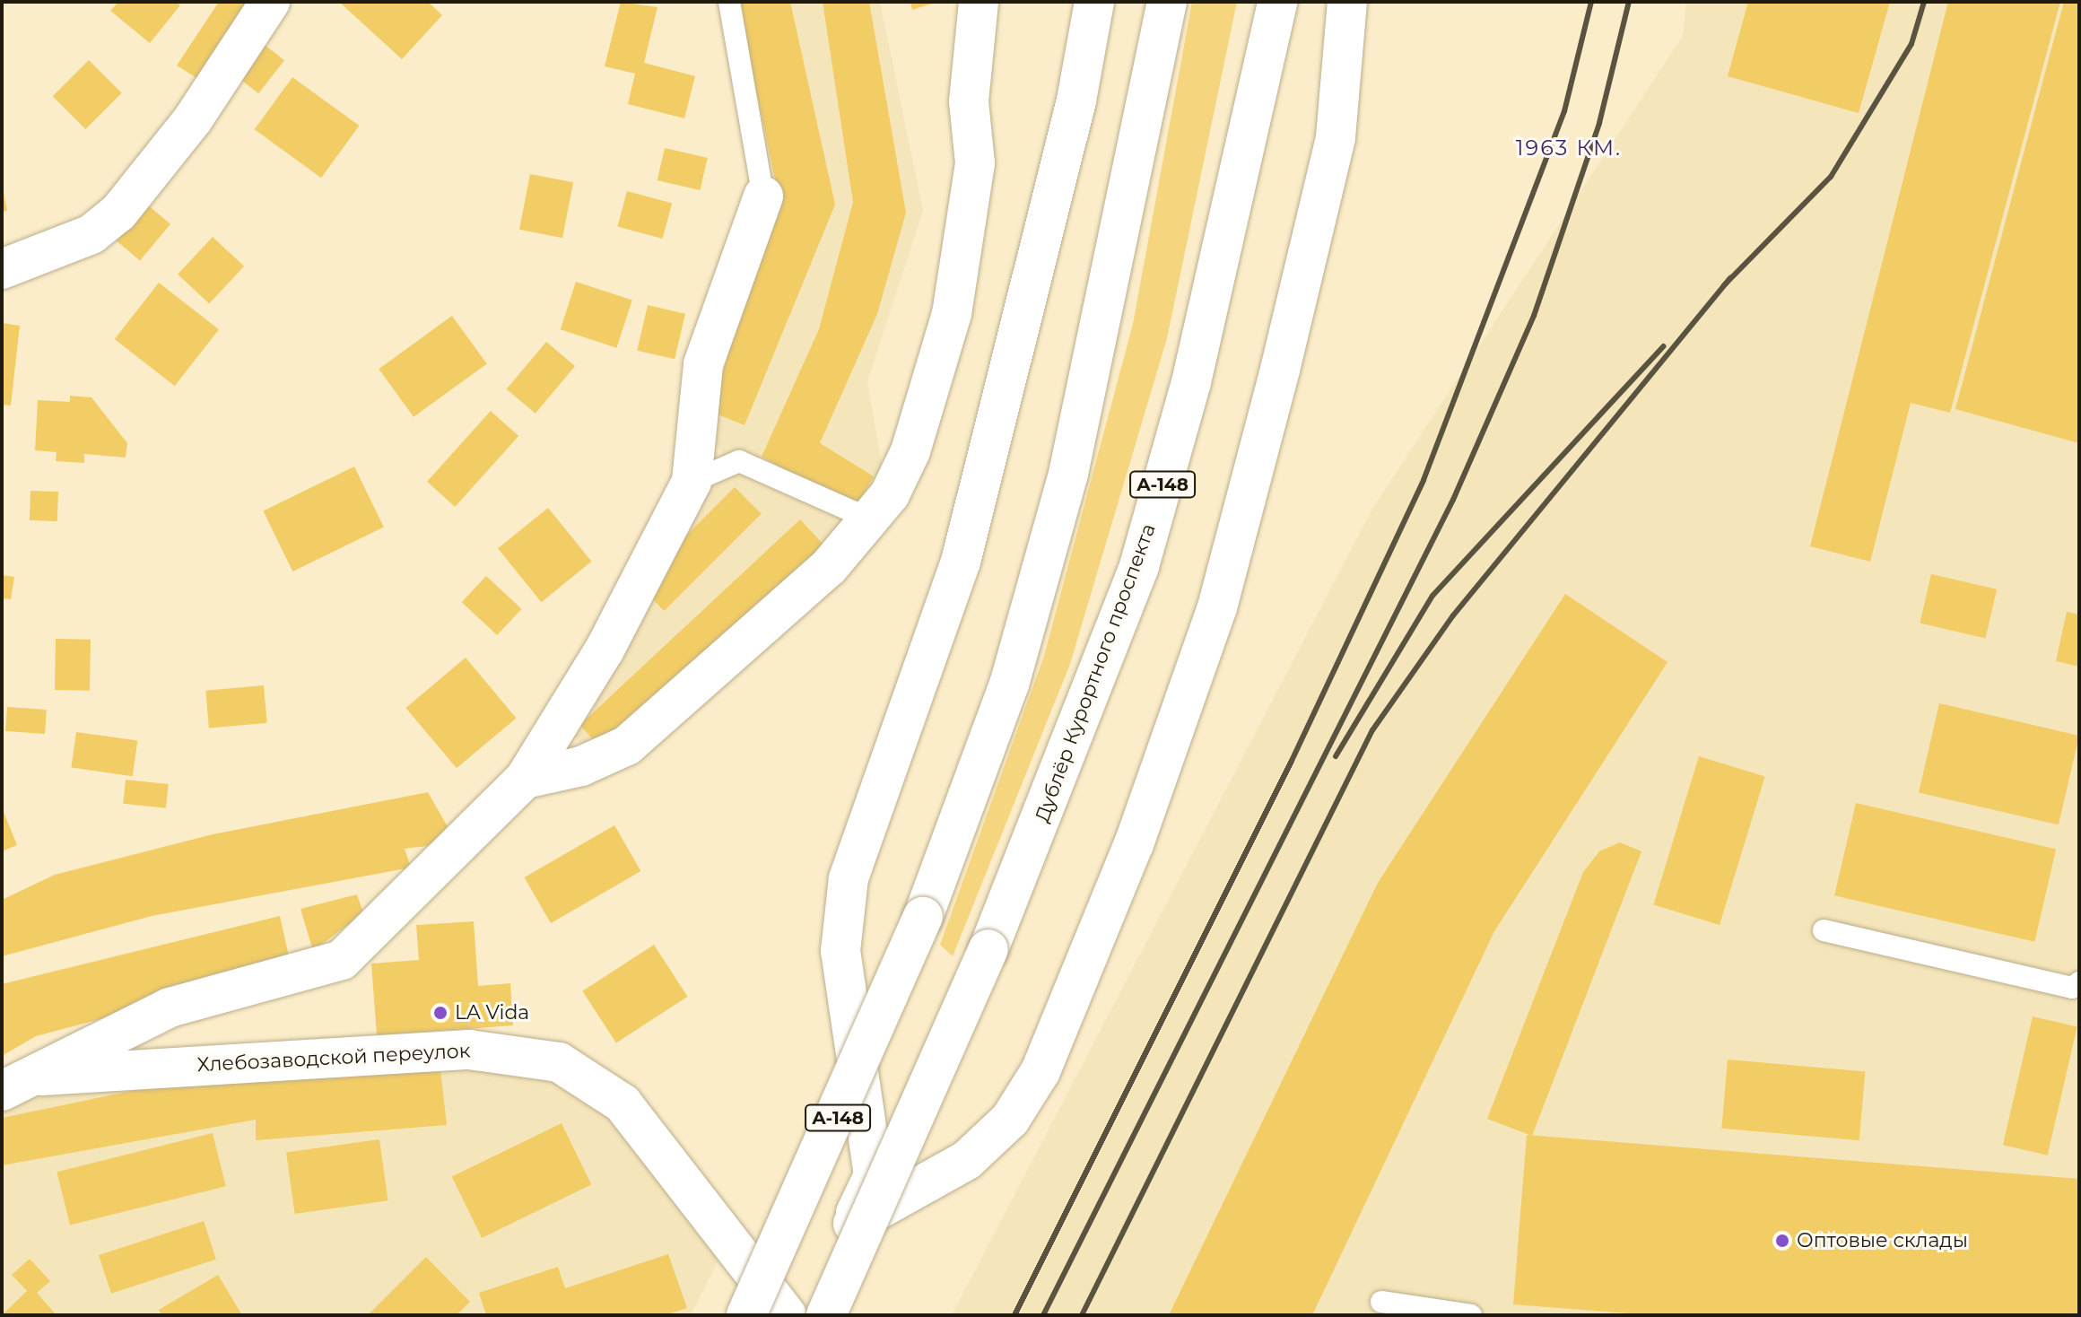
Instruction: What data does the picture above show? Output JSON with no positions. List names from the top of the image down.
{
  "streets": {
    "main road": ["А-148", "Дублёр Курортного проспекта", "Хлебозаводской переулок"]
  },
  "districts": ["1963 КМ."],
  "places": ["LA Vida", "Оптовые склады"]
}
